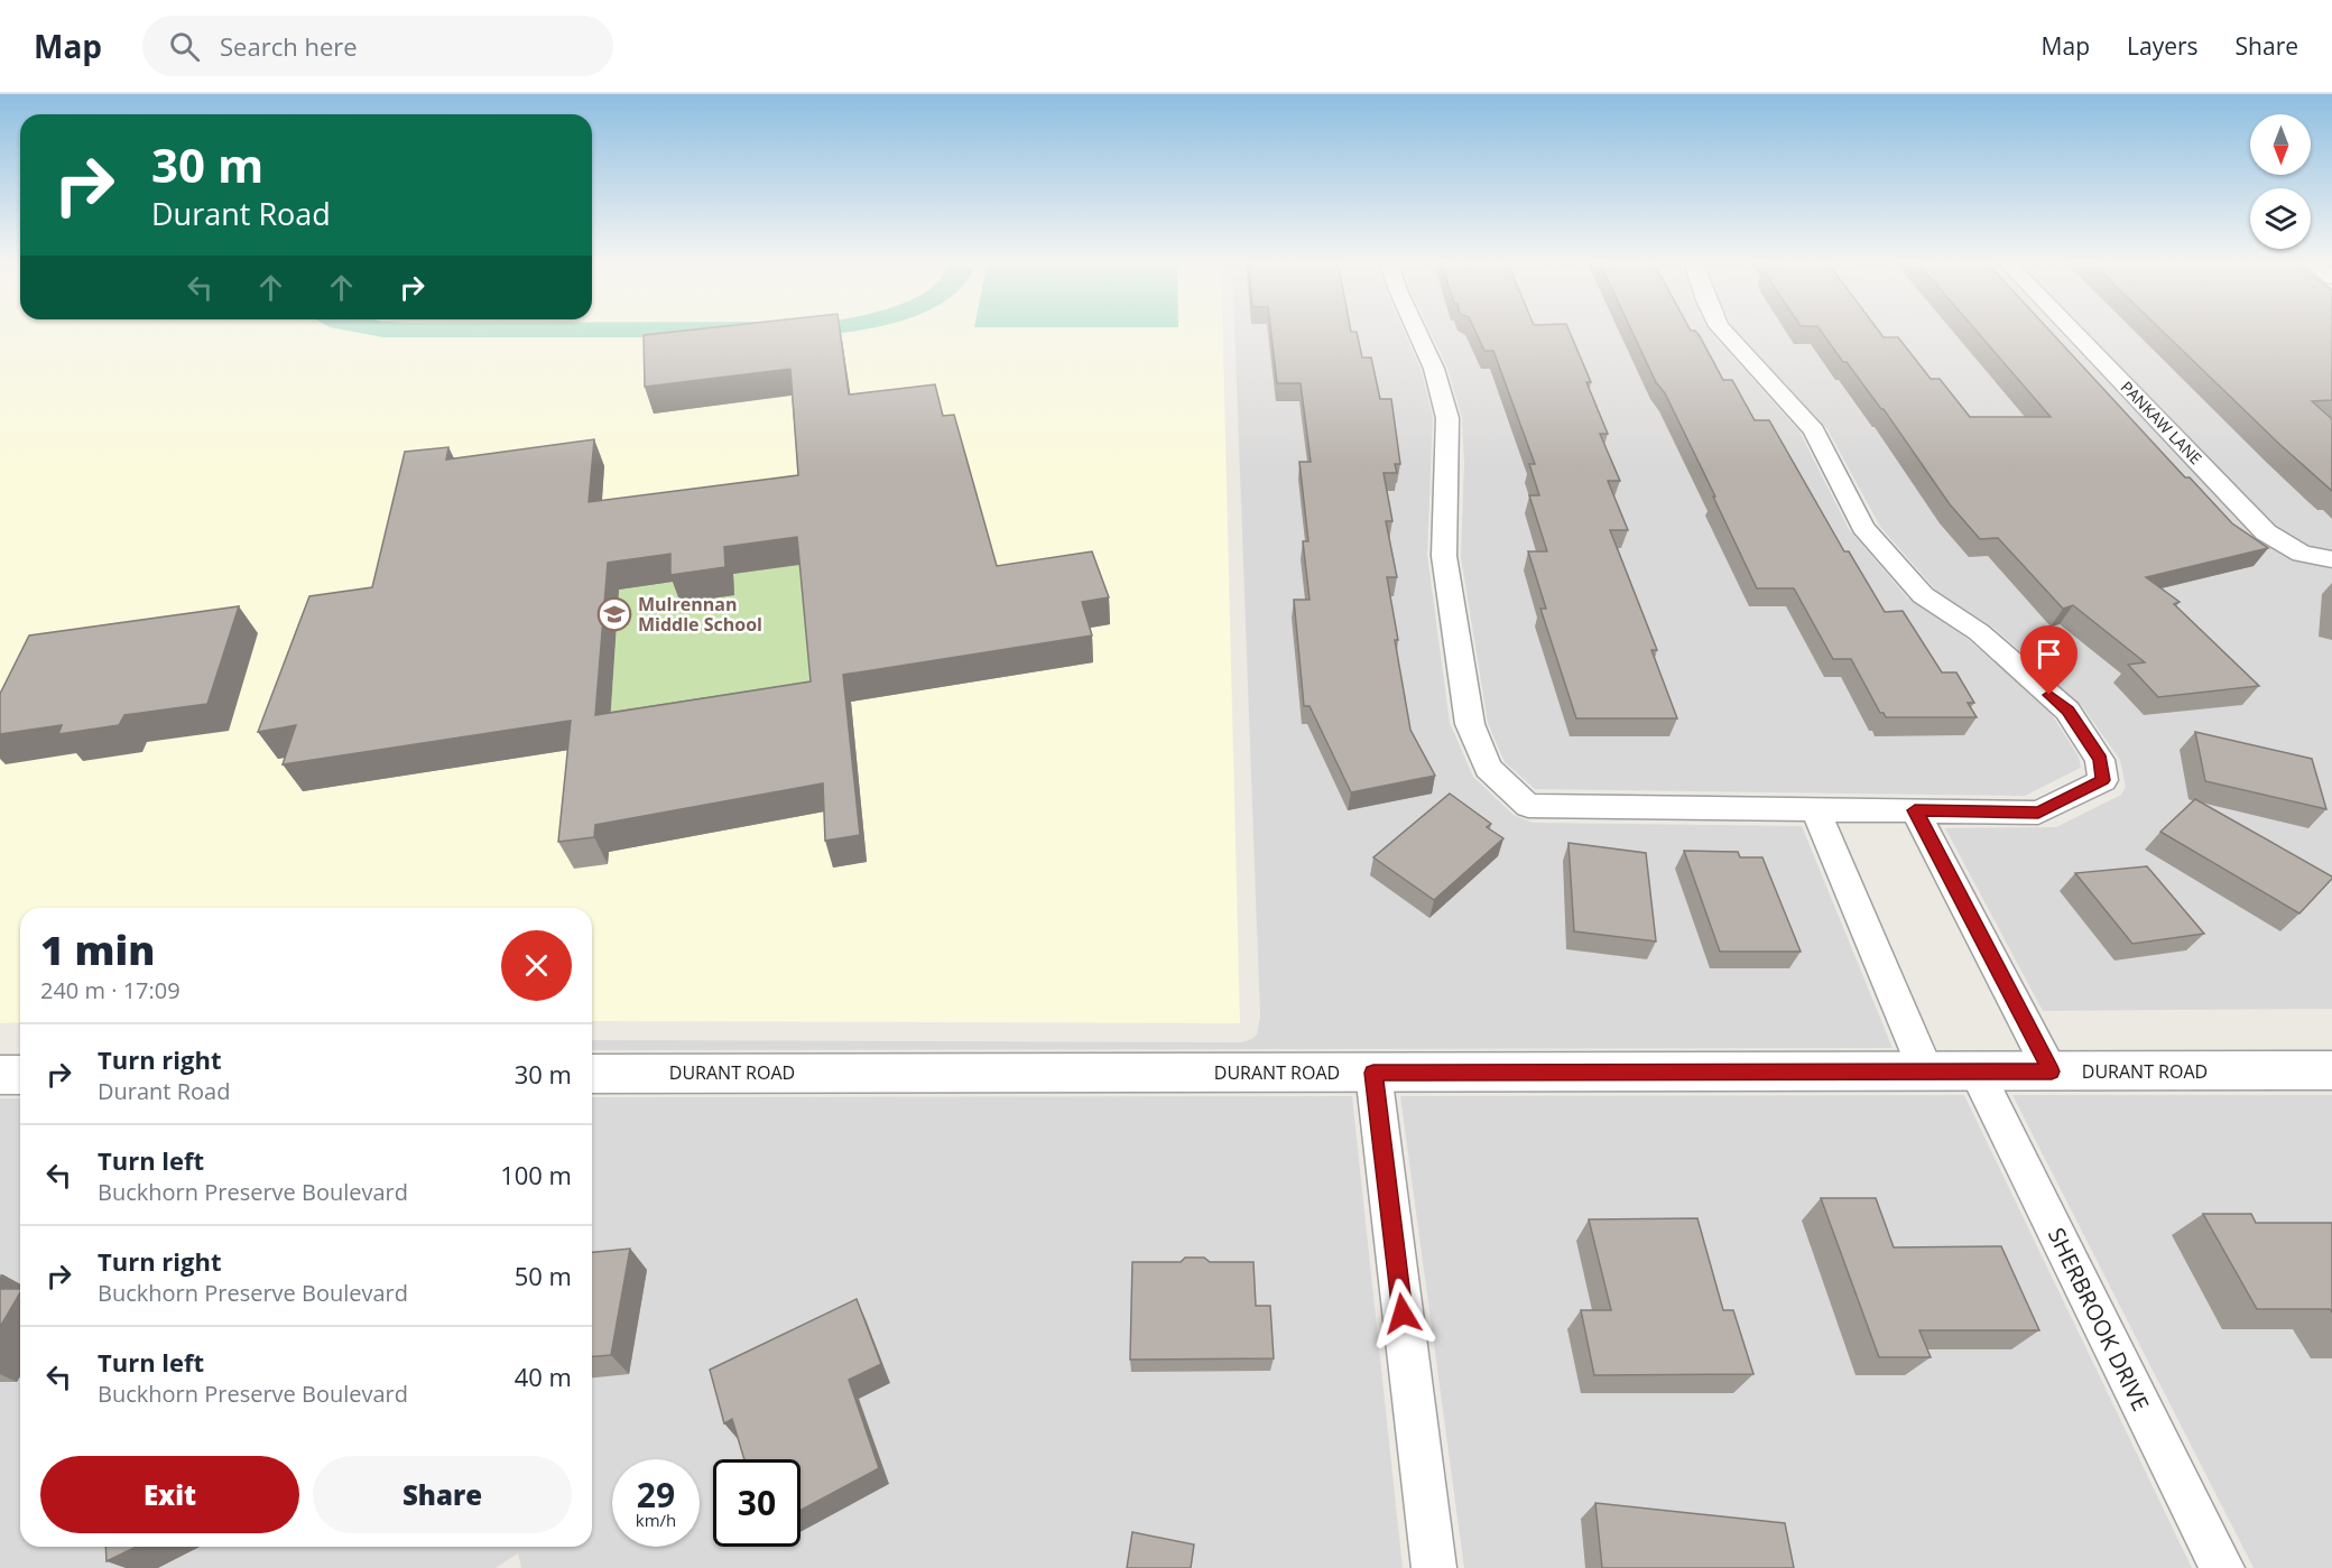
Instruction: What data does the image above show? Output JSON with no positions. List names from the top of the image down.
{
  "streets": {
    "street": ["PANKAW LANE", "DURANT ROAD", "SHERBROOK DRIVE"]
  },
  "crossings": [
    ["DURANT ROAD", "SHERBROOK DRIVE"]
  ],
  "places": {
    "school or university": ["Mulrennan Middle School"]
  },
  "north": "bottom",
  "page": {
    "header": "Map",
    "search": "Search here",
    "nav": ["Map", "Layers", "Share"],
    "turn": ["30 m", "Durant Road"],
    "heading": ["1 min", "240 m · 17:09"],
    "list": [
      {
        "name": "Turn right",
        "note": "Durant Road",
        "value": "30 m"
      },
      {
        "name": "Turn left",
        "note": "Buckhorn Preserve Boulevard",
        "value": "100 m"
      },
      {
        "name": "Turn right",
        "note": "Buckhorn Preserve Boulevard",
        "value": "50 m"
      },
      {
        "name": "Turn left",
        "note": "Buckhorn Preserve Boulevard",
        "value": "40 m"
      }
    ],
    "buttons": ["Exit", "Share"],
    "speed": "29 km/h",
    "limit": "30"
  }
}
